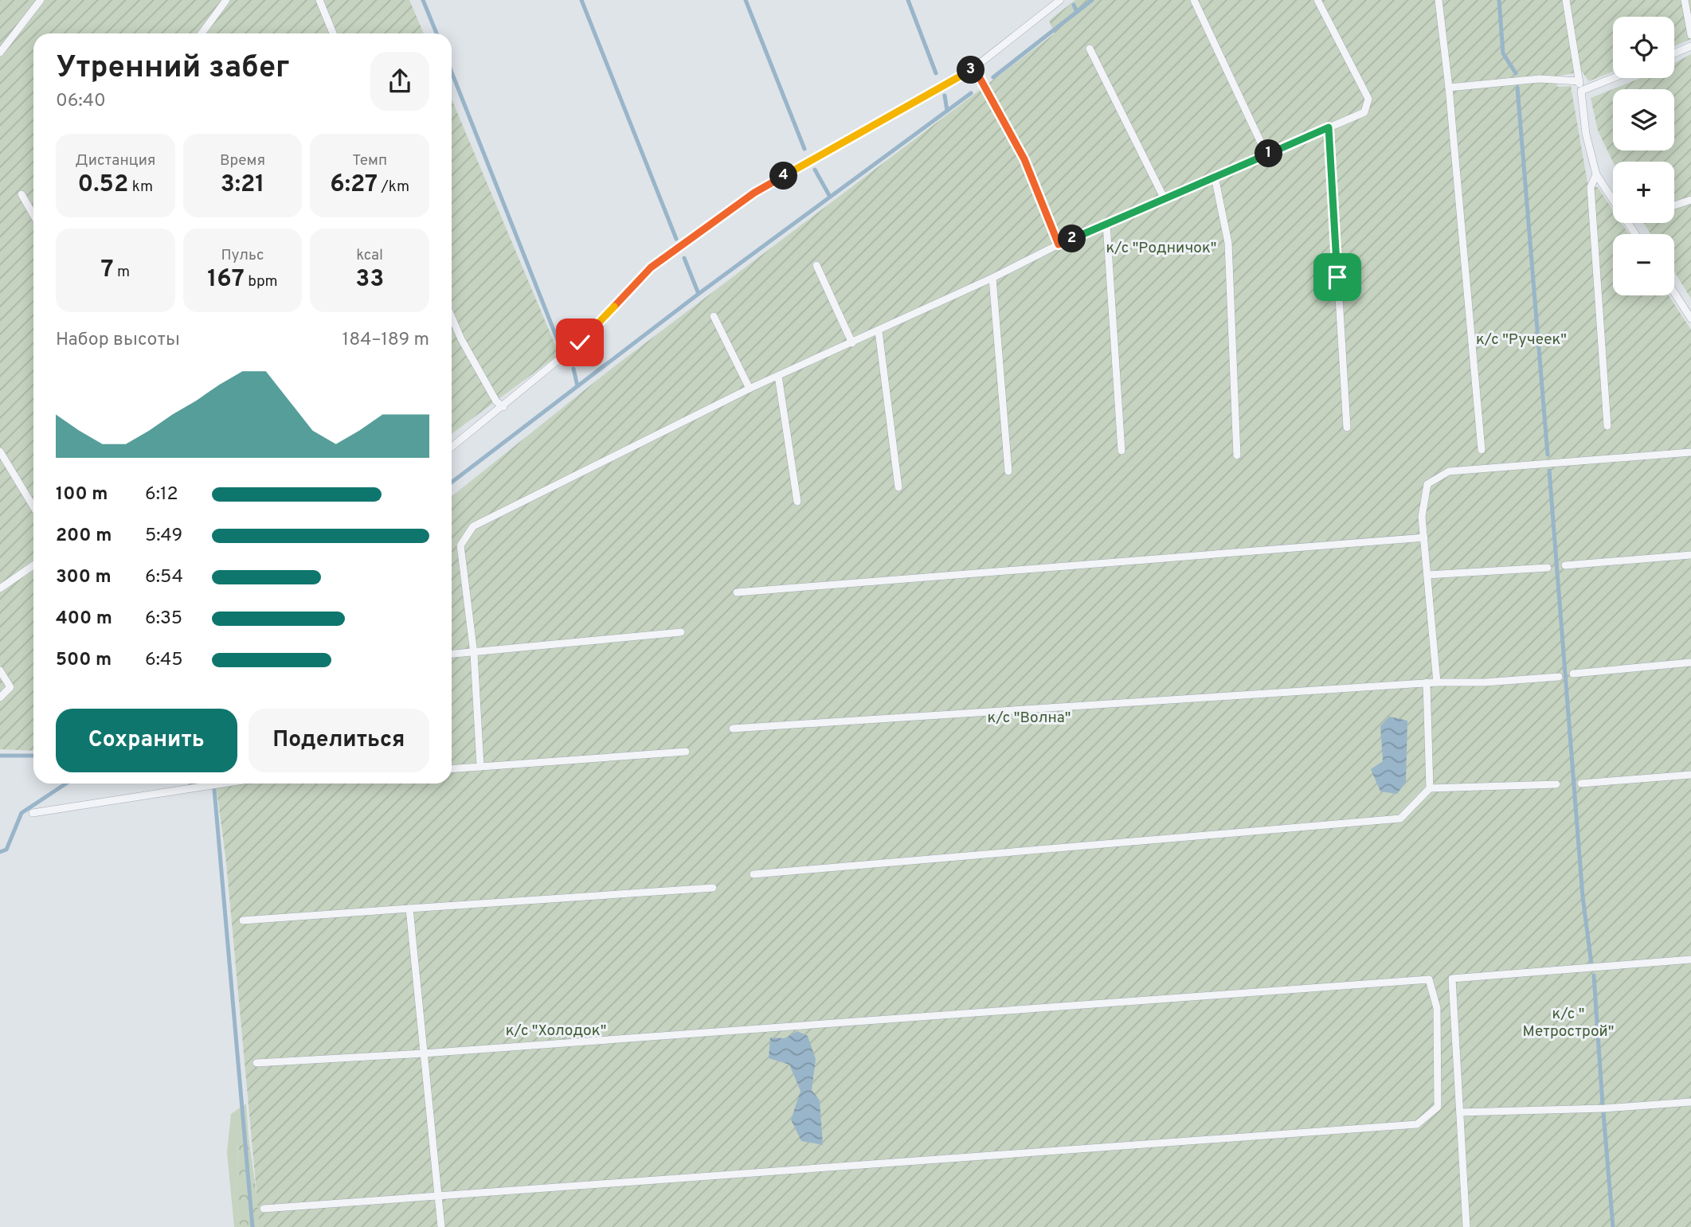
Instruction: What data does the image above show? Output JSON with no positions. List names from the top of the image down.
{
  "parks": [
    "к/с \"Родничок\"",
    "к/с \"Ручеек\"",
    "к/с \"Волна\"",
    "к/с \" Метрострой\"",
    "к/с \"Холодок\""
  ],
  "page": {
    "map_buttons": ["+", "−"],
    "heading": ["Утренний забег", "06:40"],
    "pins": [
      "3",
      "1",
      "4",
      "2"
    ],
    "stats": [
      ["Дистанция", "0.52 km"],
      ["Время", "3:21"],
      ["Темп", "6:27 /km"],
      ["7 m"],
      ["Пульс", "167 bpm"],
      ["kcal", "33"]
    ],
    "chart": ["Набор высоты", "184–189 m"],
    "list": [
      {
        "name": "100 m",
        "note": "6:12"
      },
      {
        "name": "200 m",
        "note": "5:49"
      },
      {
        "name": "300 m",
        "note": "6:54"
      },
      {
        "name": "400 m",
        "note": "6:35"
      },
      {
        "name": "500 m",
        "note": "6:45"
      }
    ],
    "buttons": ["Сохранить", "Поделиться"]
  }
}
